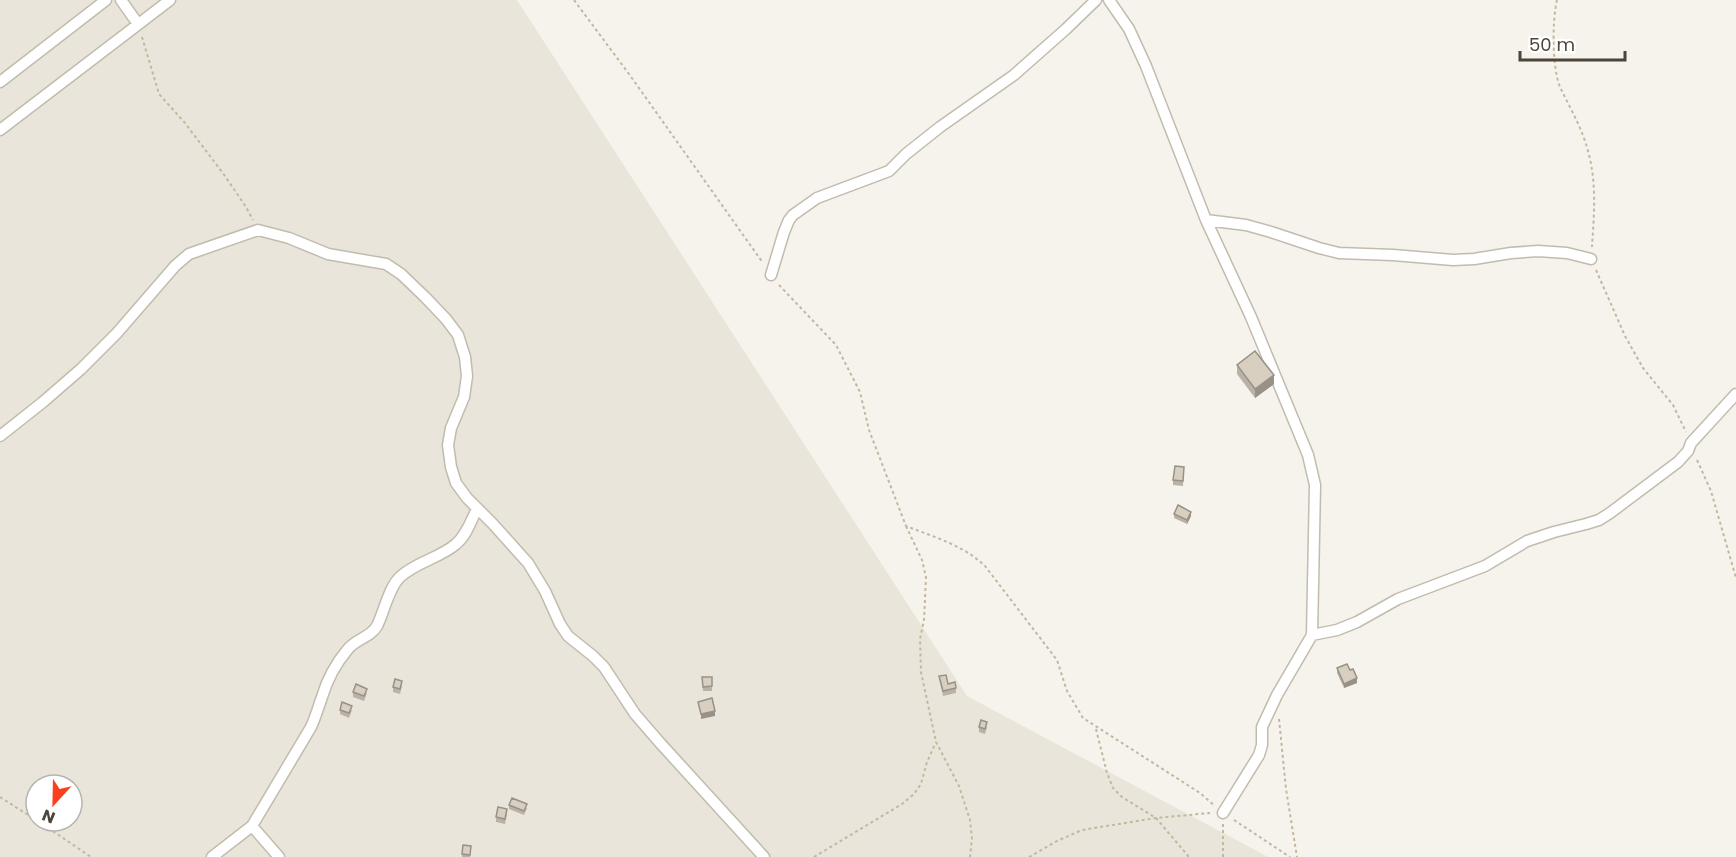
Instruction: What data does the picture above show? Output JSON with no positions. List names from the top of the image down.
{
  "scale_bar": "50 m",
  "north": "bottom"
}
